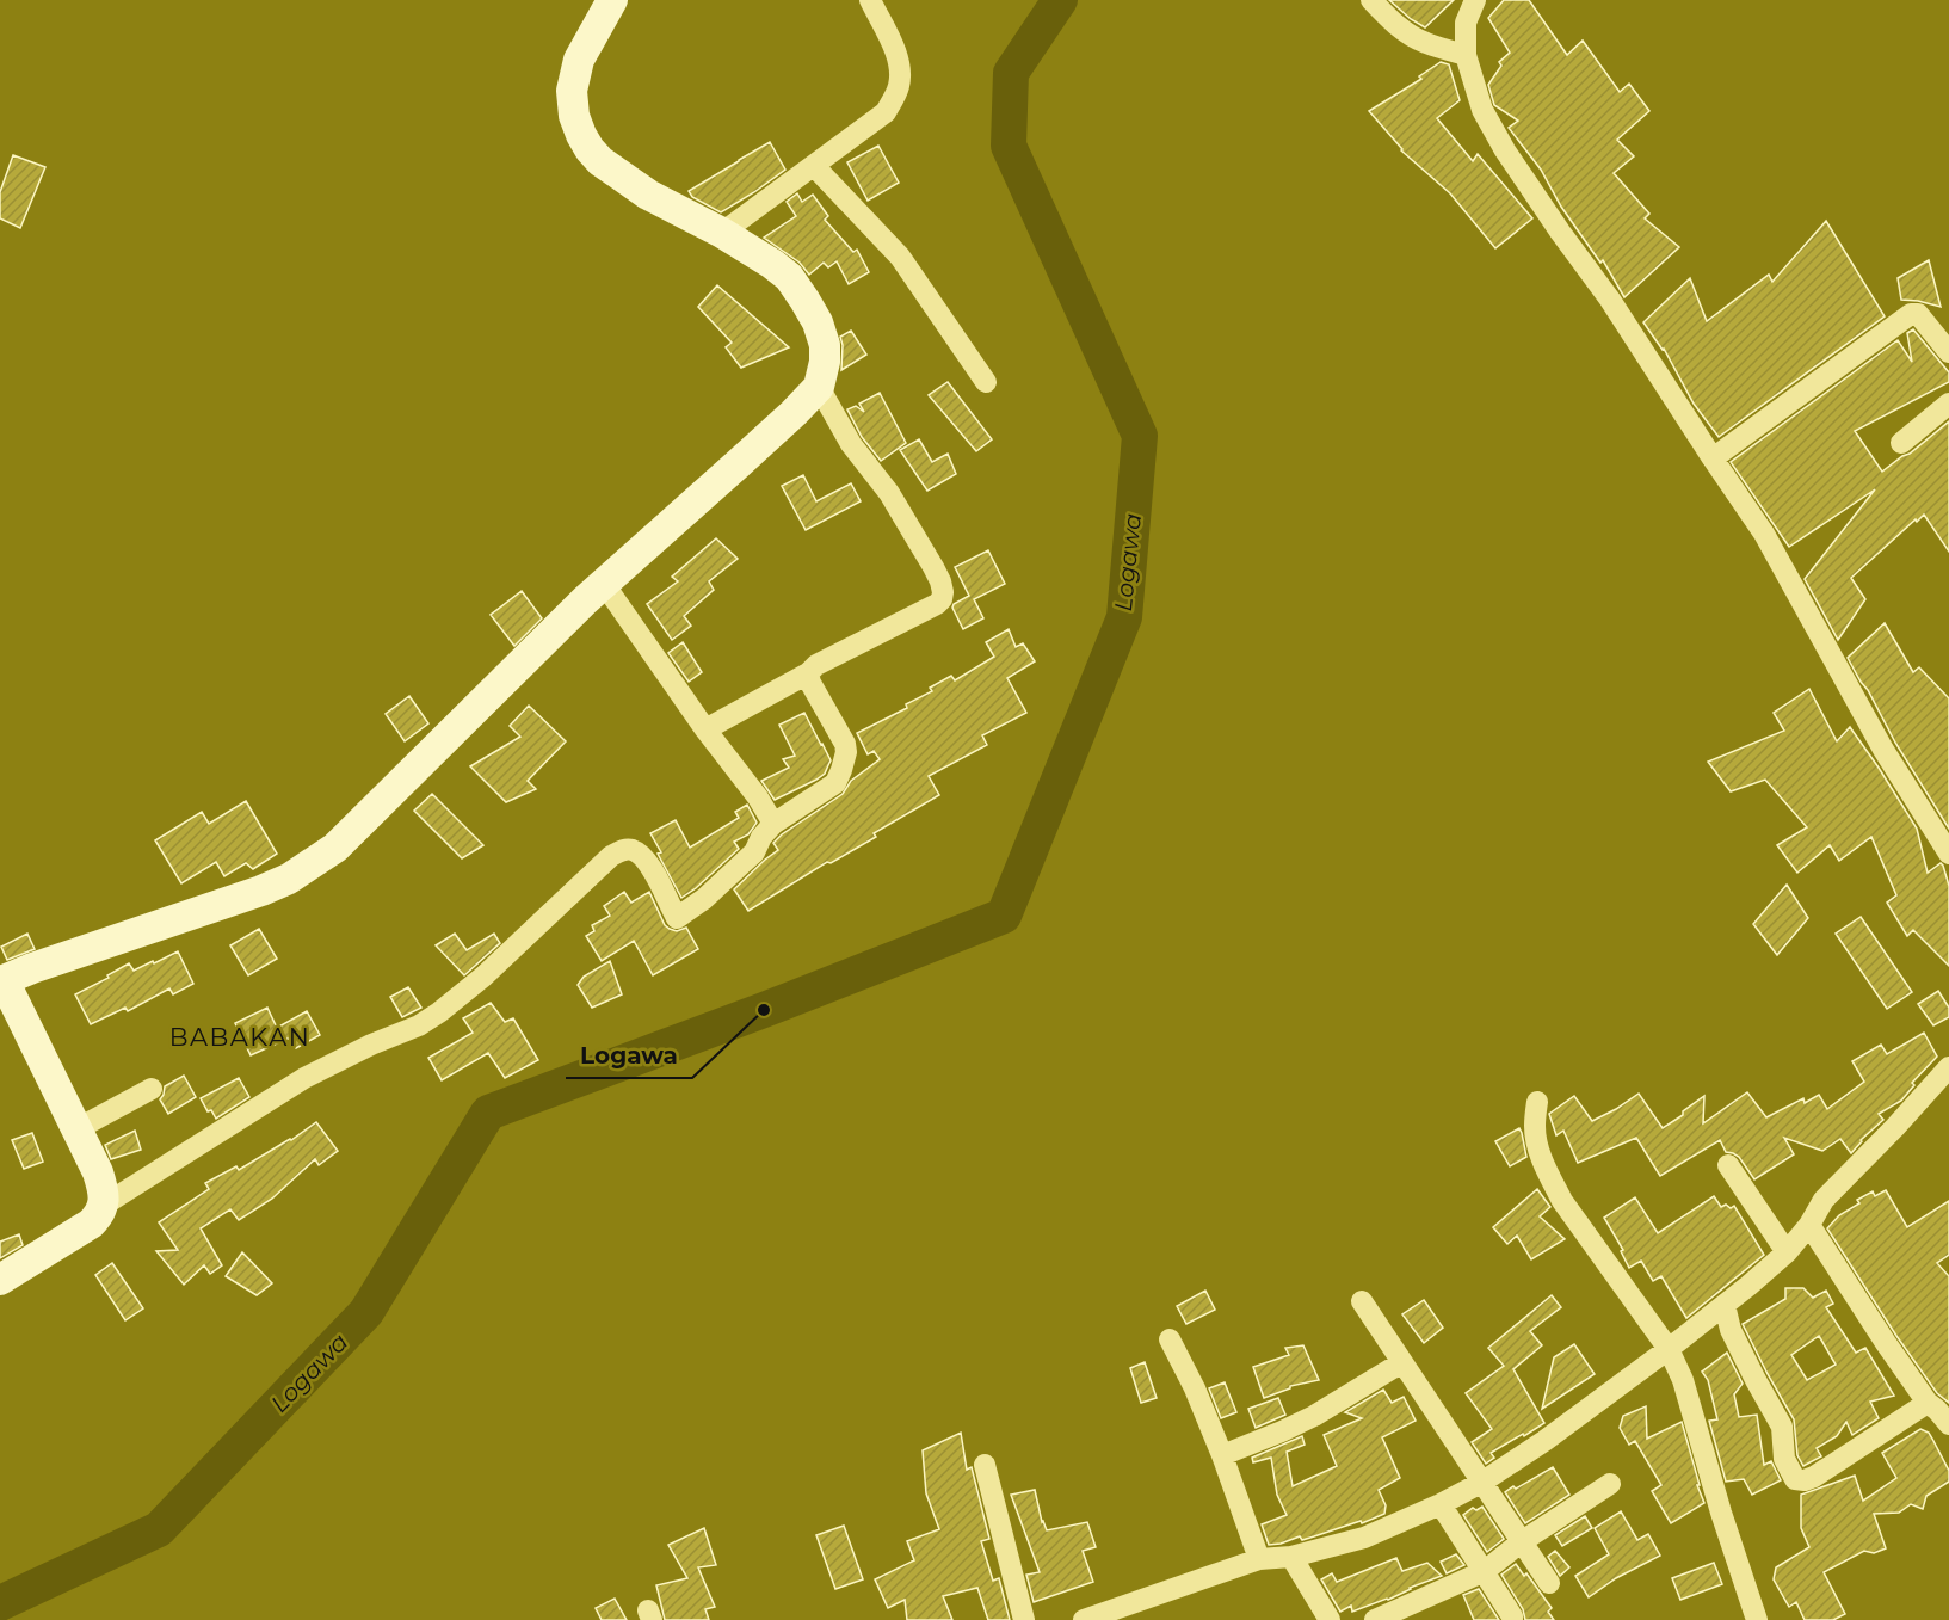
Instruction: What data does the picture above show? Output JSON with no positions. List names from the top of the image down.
{
  "districts": ["BABAKAN"],
  "water": ["Logawa"],
  "places": ["Logawa"]
}
